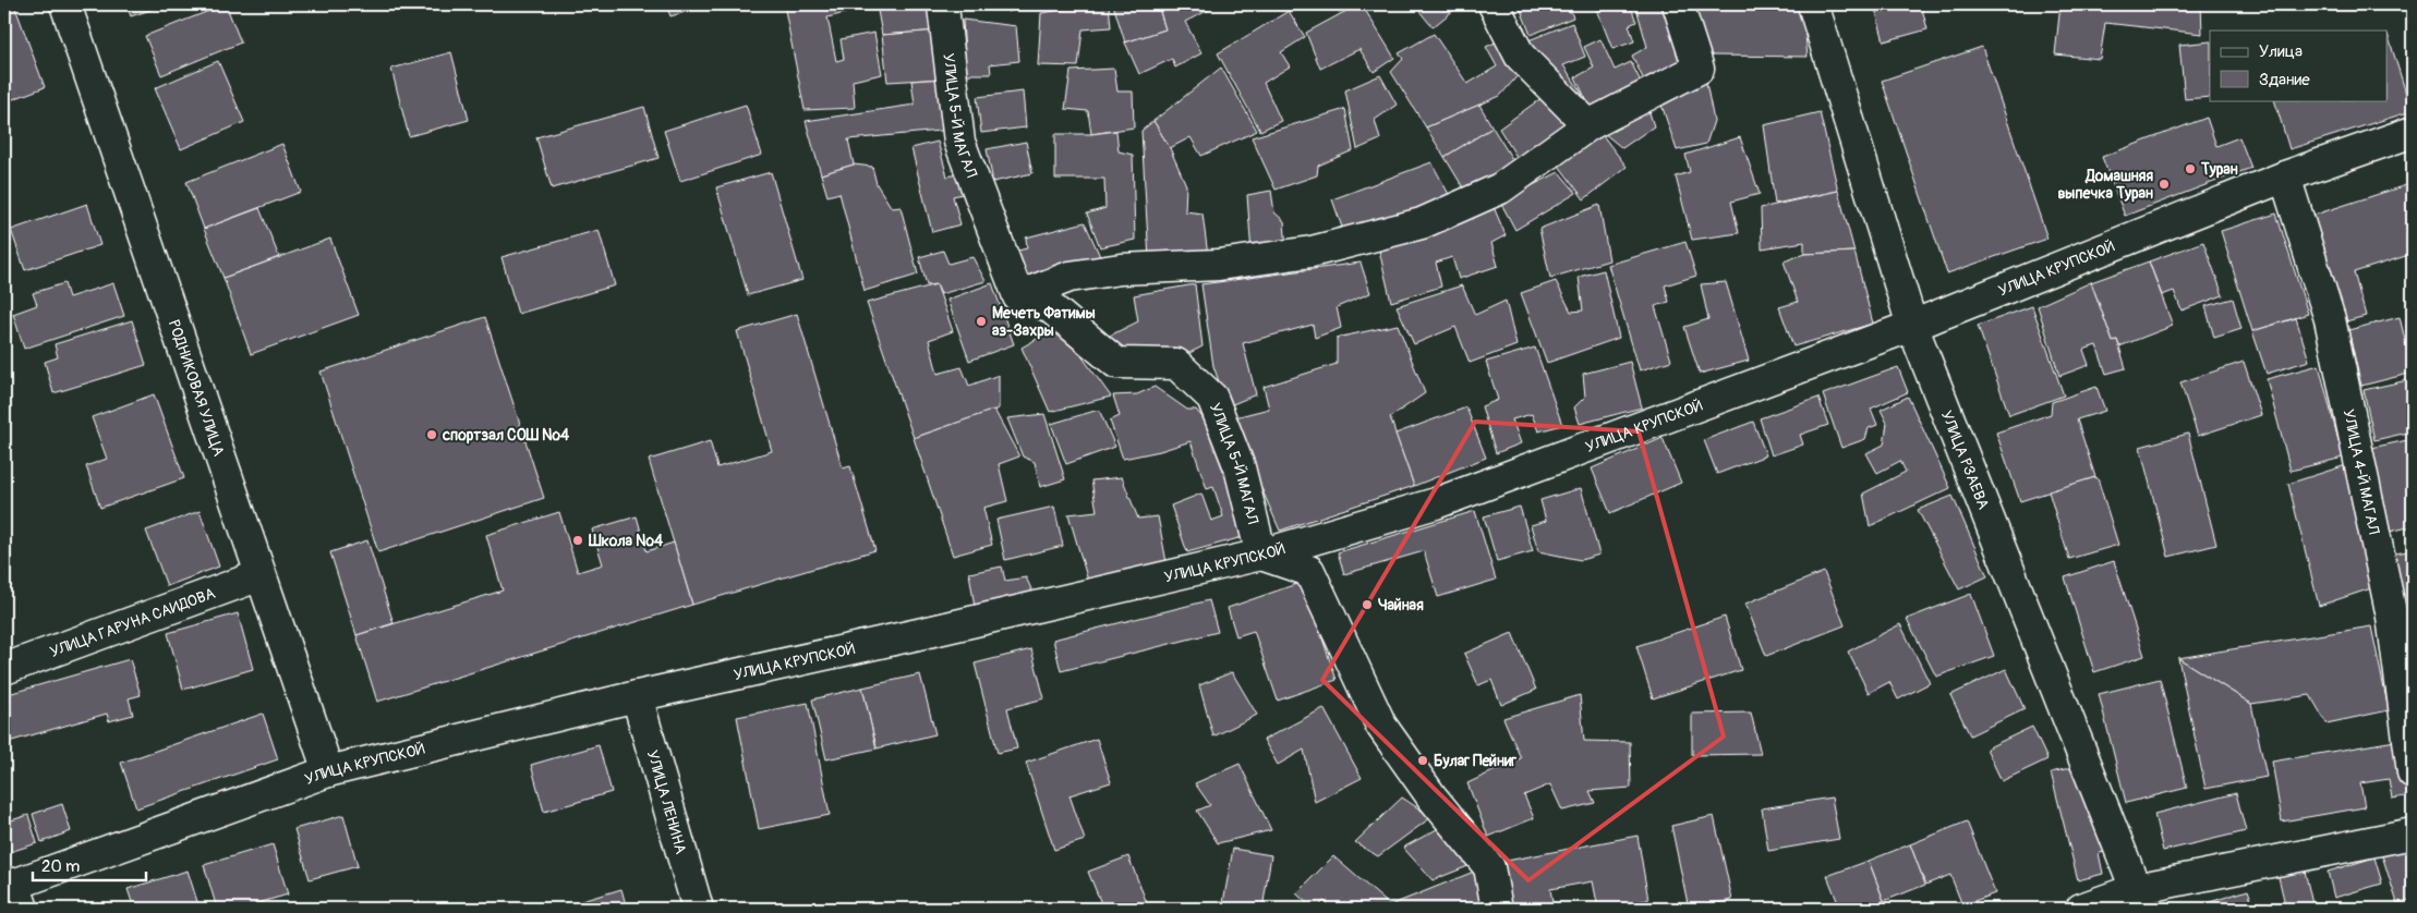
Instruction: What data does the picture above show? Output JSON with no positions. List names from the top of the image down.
{
  "streets": {
    "street": [
      "УЛИЦА 5-Й МАГАЛ",
      "УЛИЦА КРУПСКОЙ",
      "РОДНИКОВАЯ УЛИЦА",
      "УЛИЦА РЗАЕВА",
      "УЛИЦА 4-Й МАГАЛ",
      "УЛИЦА ГАРУНА САИДОВА",
      "УЛИЦА ЛЕНИНА"
    ]
  },
  "crossings": [
    ["УЛИЦА 5-Й МАГАЛ", "УЛИЦА КРУПСКОЙ"],
    ["УЛИЦА КРУПСКОЙ", "РОДНИКОВАЯ УЛИЦА"],
    ["УЛИЦА КРУПСКОЙ", "УЛИЦА РЗАЕВА"],
    ["УЛИЦА КРУПСКОЙ", "УЛИЦА 4-Й МАГАЛ"],
    ["УЛИЦА КРУПСКОЙ", "УЛИЦА ЛЕНИНА"],
    ["РОДНИКОВАЯ УЛИЦА", "УЛИЦА ГАРУНА САИДОВА"]
  ],
  "places": [
    "Туран",
    "Домашняя выпечка Туран",
    "Мечеть Фатимы аз-Захры",
    "спортзал СОШ №4",
    "Школа №4",
    "Чайная",
    "Булаг Пейниг"
  ],
  "legend": ["Улица", "Здание"],
  "scale_bar": "20 m"
}
